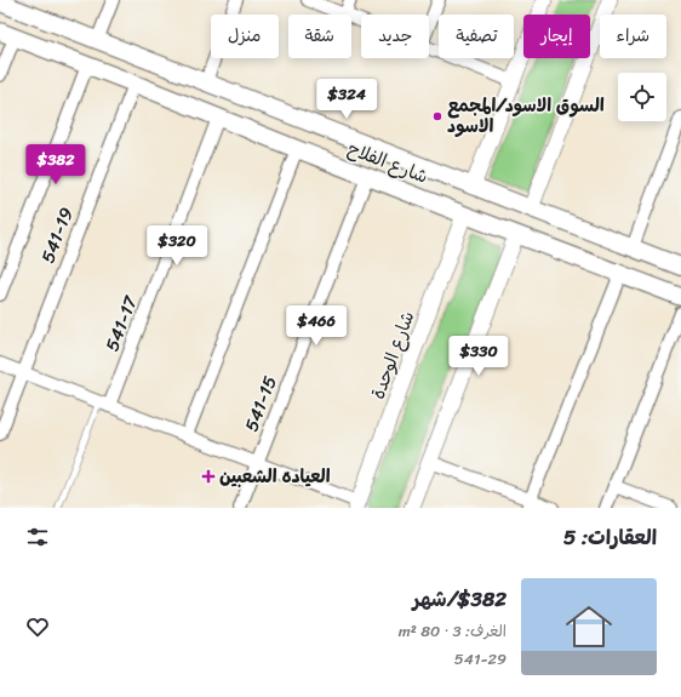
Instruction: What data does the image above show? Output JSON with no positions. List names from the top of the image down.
{
  "streets": {
    "main road": ["شارع الفلاح"],
    "street": [
      "541-19",
      "541-17",
      "شارع الوحدة",
      "541-15"
    ]
  },
  "crossings": [
    ["شارع الفلاح", "541-19"],
    ["شارع الفلاح", "541-17"],
    ["شارع الفلاح", "شارع الوحدة"],
    ["شارع الفلاح", "541-15"]
  ],
  "places": {
    "other": ["السوق الاسود/المجمع الاسود"],
    "health": ["العياده الشعبين"]
  },
  "page": {
    "chip": [
      "شراء",
      "إيجار",
      "تصفية",
      "جديد",
      "شقة",
      "منزل"
    ],
    "price": [
      "$324",
      "$382",
      "$320",
      "$466",
      "$330"
    ],
    "heading": "العقارات: 5",
    "list": [
      {
        "name": "$382/شهر",
        "note": "الغرف: 3 · 80 m² · 541-29"
      }
    ]
  }
}
